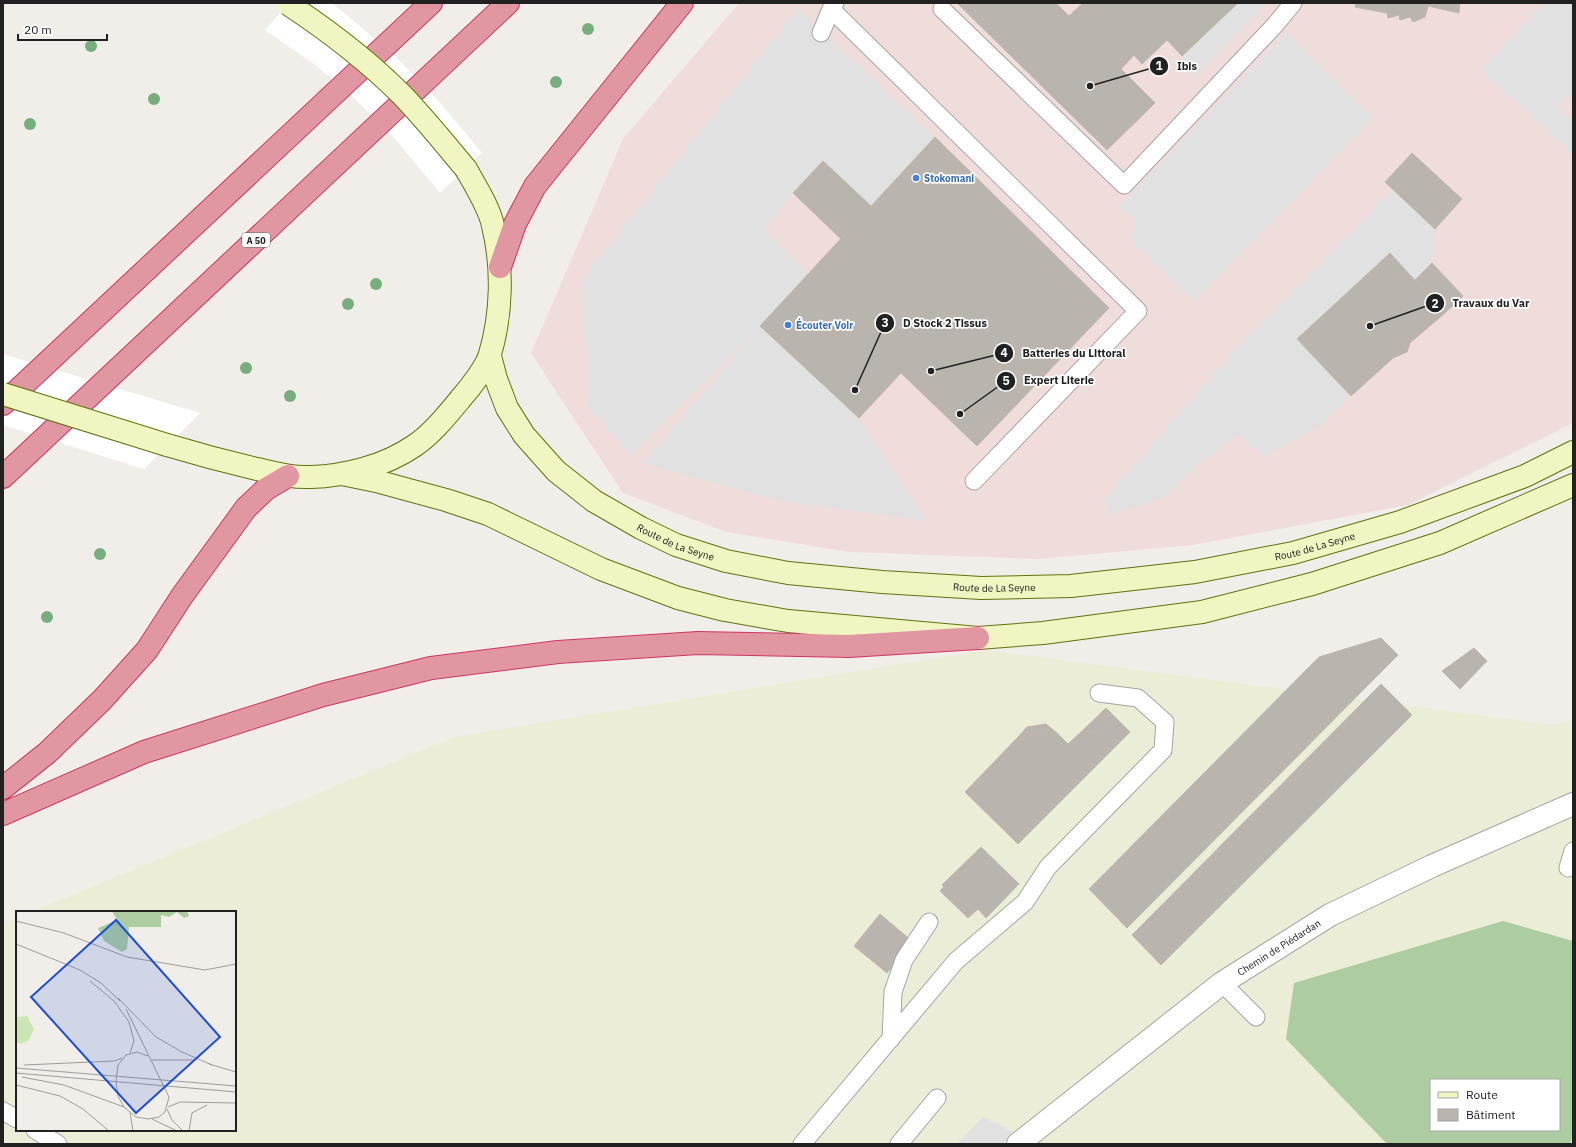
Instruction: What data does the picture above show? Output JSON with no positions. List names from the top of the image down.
{
  "streets": {
    "highway": ["A 50"],
    "main road": ["Route de La Seyne"],
    "street": ["Chemin de Piédardan"]
  },
  "places": [
    "Ibis",
    "Stokomani",
    "Écouter Voir",
    "Travaux du Var",
    "Batteries du Littoral",
    "D Stock 2 Tissus",
    "Expert Literie"
  ],
  "legend": ["Route", "Bâtiment"],
  "scale_bar": "20 m"
}
